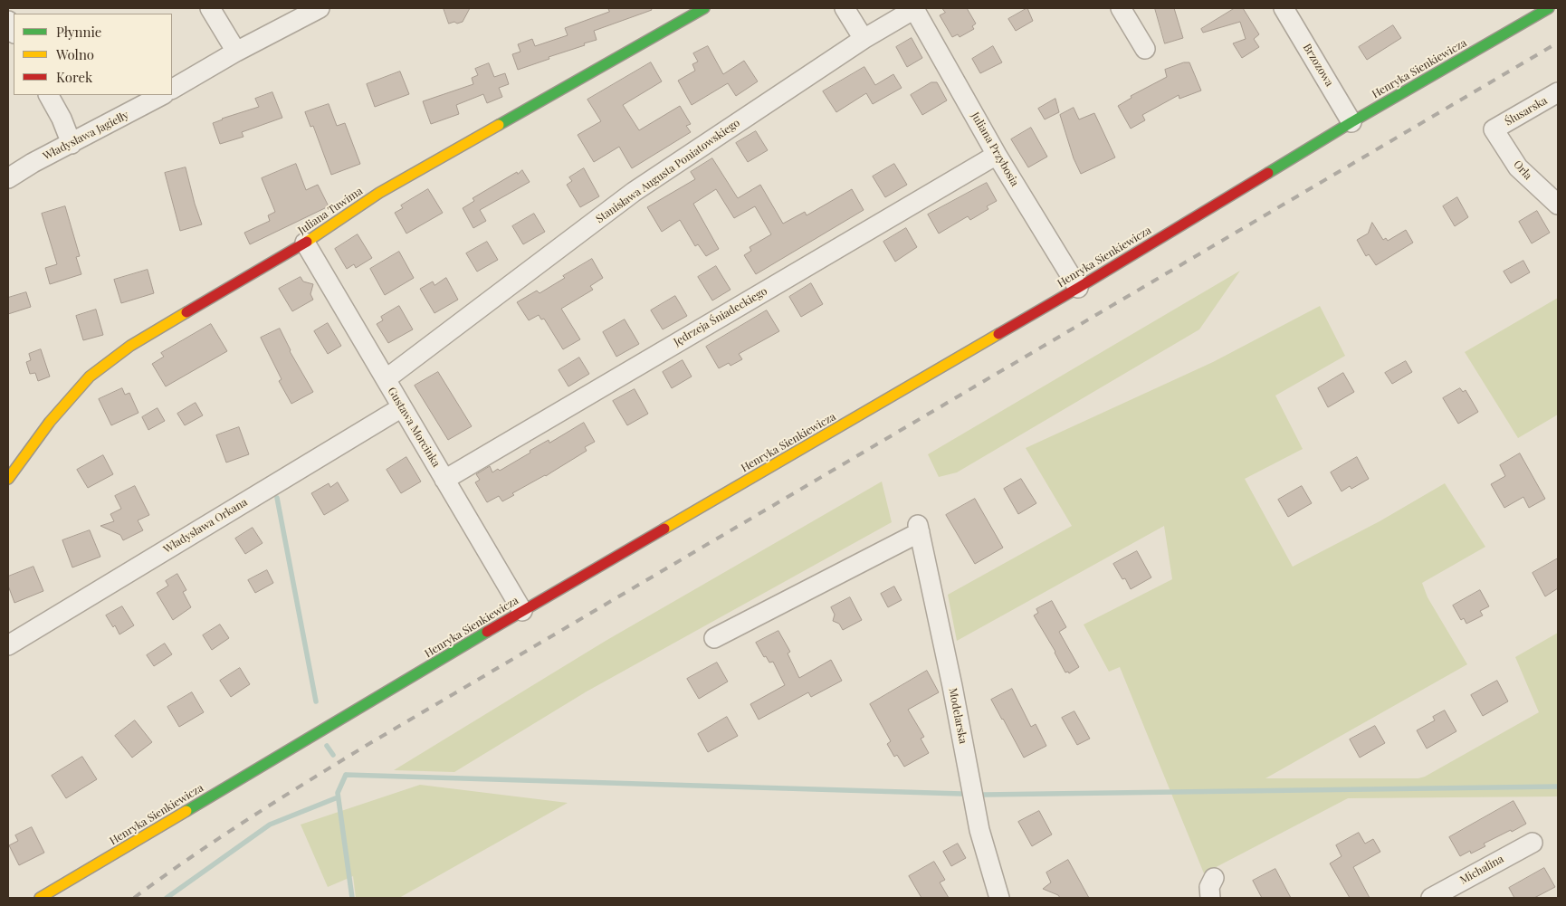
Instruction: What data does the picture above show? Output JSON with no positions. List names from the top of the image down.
{
  "streets": {
    "main road": ["Henryka Sienkiewicza", "Juliana Tuwima"],
    "street": [
      "Brzozowa",
      "Ślusarska",
      "Władysława Jagiełły",
      "Juliana Przybosia",
      "Orla",
      "Stanisława Augusta Poniatowskiego",
      "Jędrzeja Śniadeckiego",
      "Gustawa Morcinka",
      "Władysława Orkana",
      "Modelarska",
      "Michalina"
    ]
  },
  "crossings": [
    ["Brzozowa", "Henryka Sienkiewicza"],
    ["Henryka Sienkiewicza", "Juliana Przybosia"],
    ["Henryka Sienkiewicza", "Gustawa Morcinka"],
    ["Ślusarska", "Orla"],
    ["Juliana Przybosia", "Stanisława Augusta Poniatowskiego"],
    ["Juliana Przybosia", "Jędrzeja Śniadeckiego"],
    ["Stanisława Augusta Poniatowskiego", "Gustawa Morcinka"],
    ["Juliana Tuwima", "Gustawa Morcinka"],
    ["Jędrzeja Śniadeckiego", "Gustawa Morcinka"],
    ["Gustawa Morcinka", "Władysława Orkana"]
  ],
  "legend": ["Płynnie", "Wolno", "Korek"]
}
